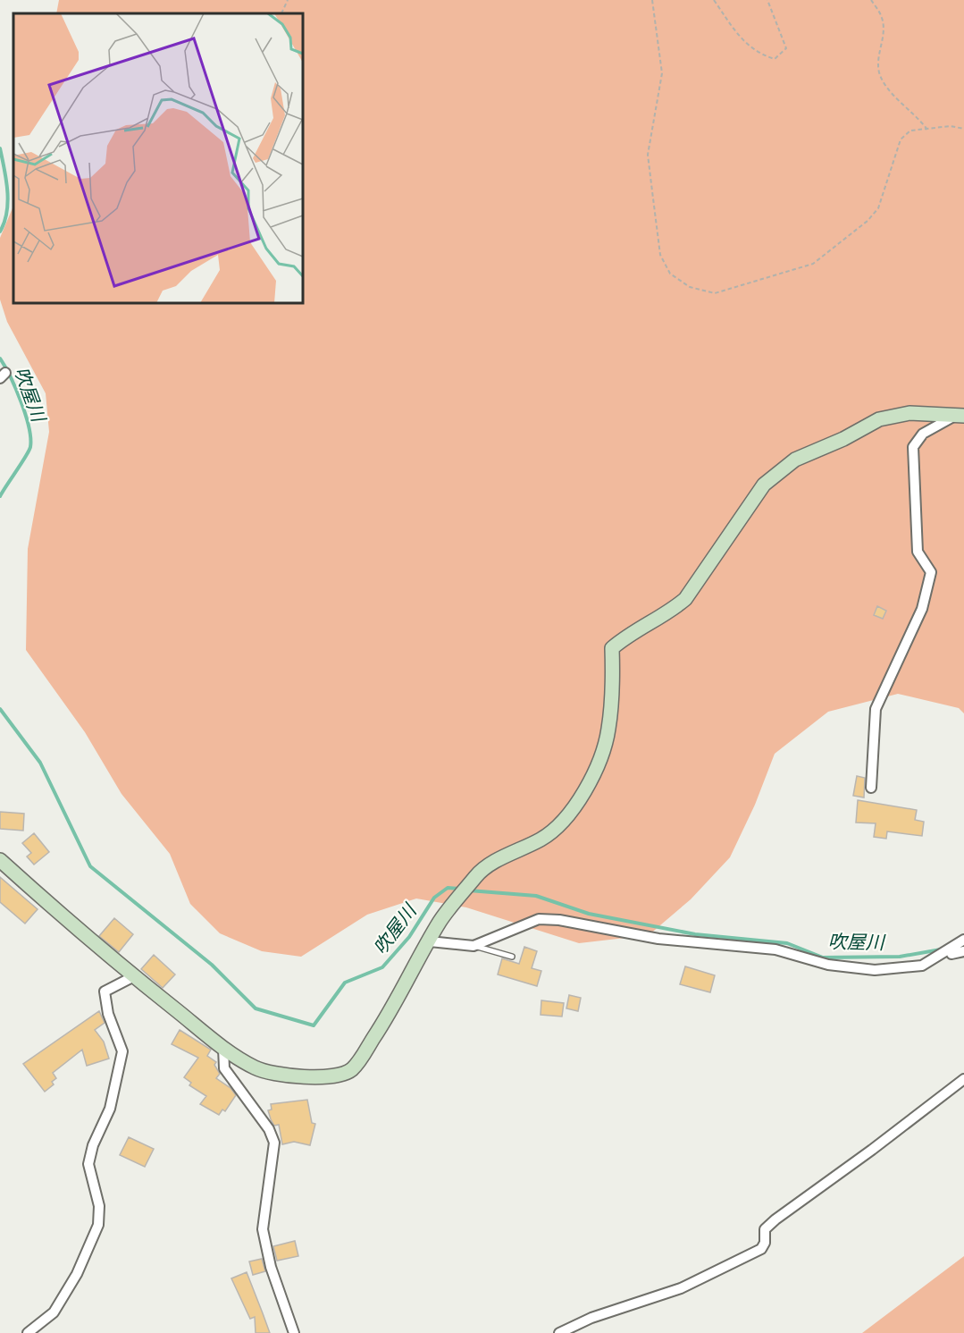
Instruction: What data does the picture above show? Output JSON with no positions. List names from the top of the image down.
{
  "water": ["吹屋川"]
}
